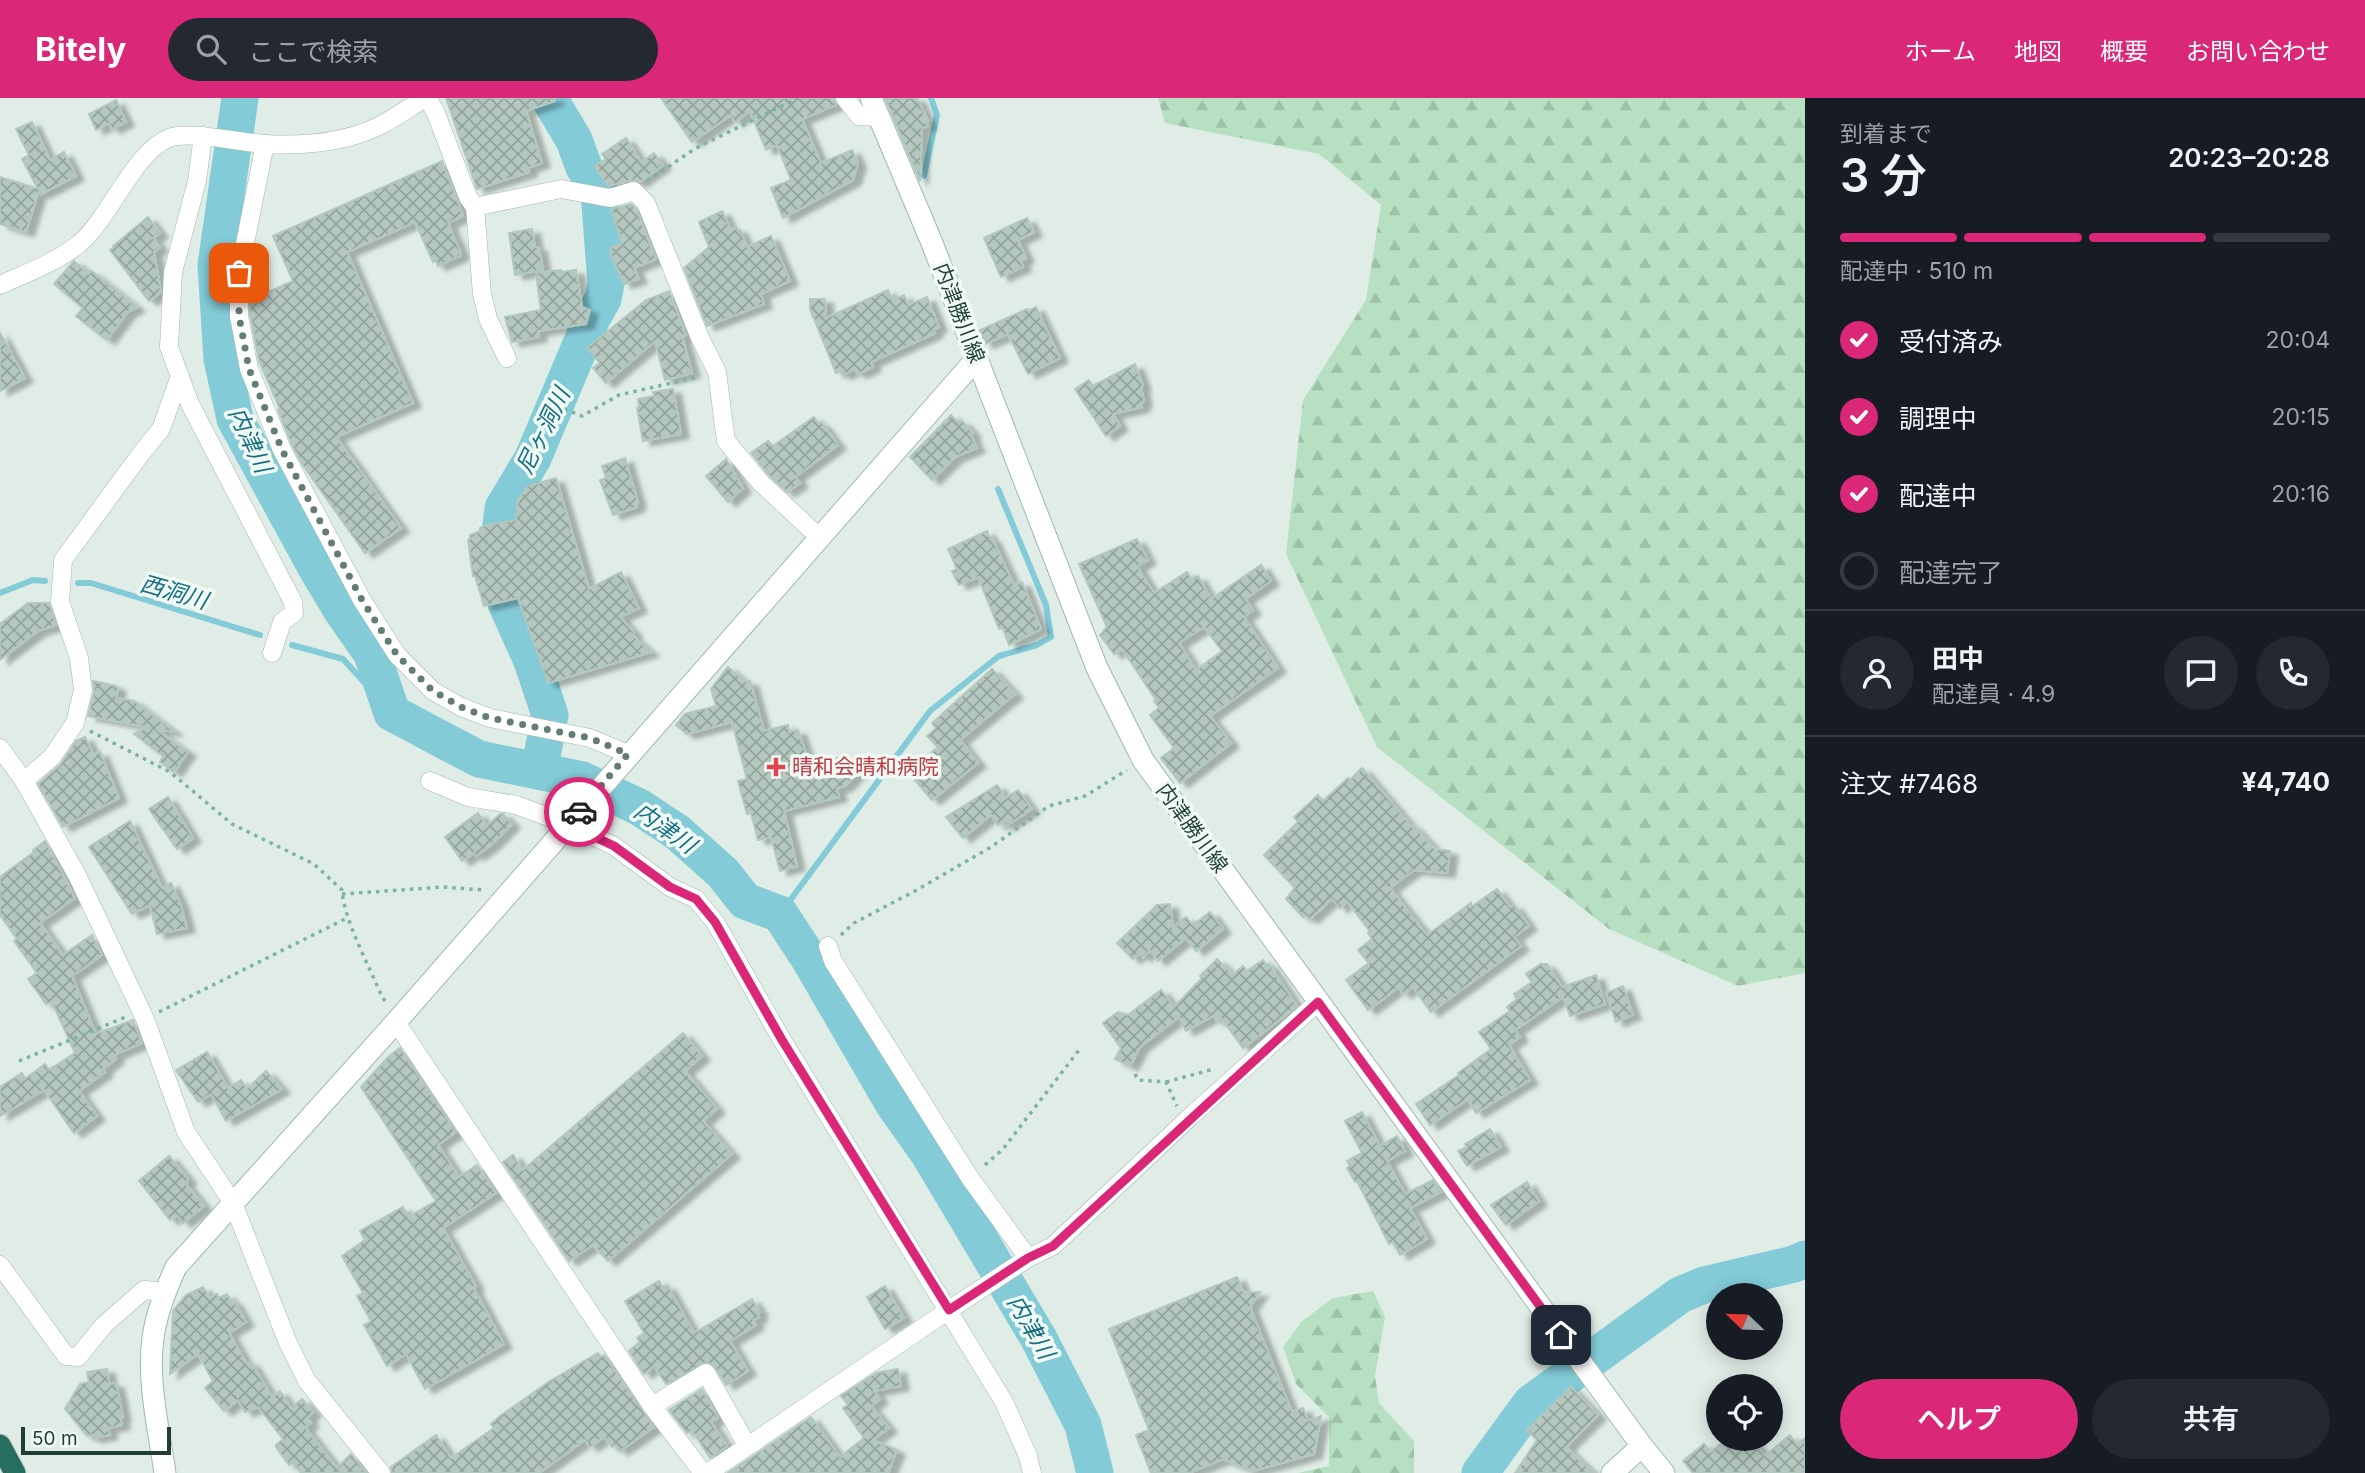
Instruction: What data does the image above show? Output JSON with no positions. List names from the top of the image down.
{
  "streets": {
    "main road": ["内津勝川線"]
  },
  "water": ["尼ヶ洞川", "内津川", "西洞川"],
  "places": {
    "health": ["晴和会晴和病院"]
  },
  "scale_bar": "50 m",
  "north": "top left",
  "page": {
    "header": "Bitely",
    "search": "ここで検索",
    "nav": [
      "ホーム",
      "地図",
      "概要",
      "お問い合わせ"
    ],
    "heading": ["3 分", "到着まで", "20:23–20:28"],
    "panel": [
      "田中",
      "配達員 · 4.9",
      "注文 #7468",
      "¥4,740"
    ],
    "bar": "配達中 · 510 m",
    "list": [
      ["受付済み", "20:04"],
      ["調理中", "20:15"],
      ["配達中", "20:16"],
      "配達完了"
    ],
    "buttons": ["ヘルプ", "共有"],
    "scale": "50 m"
  }
}
